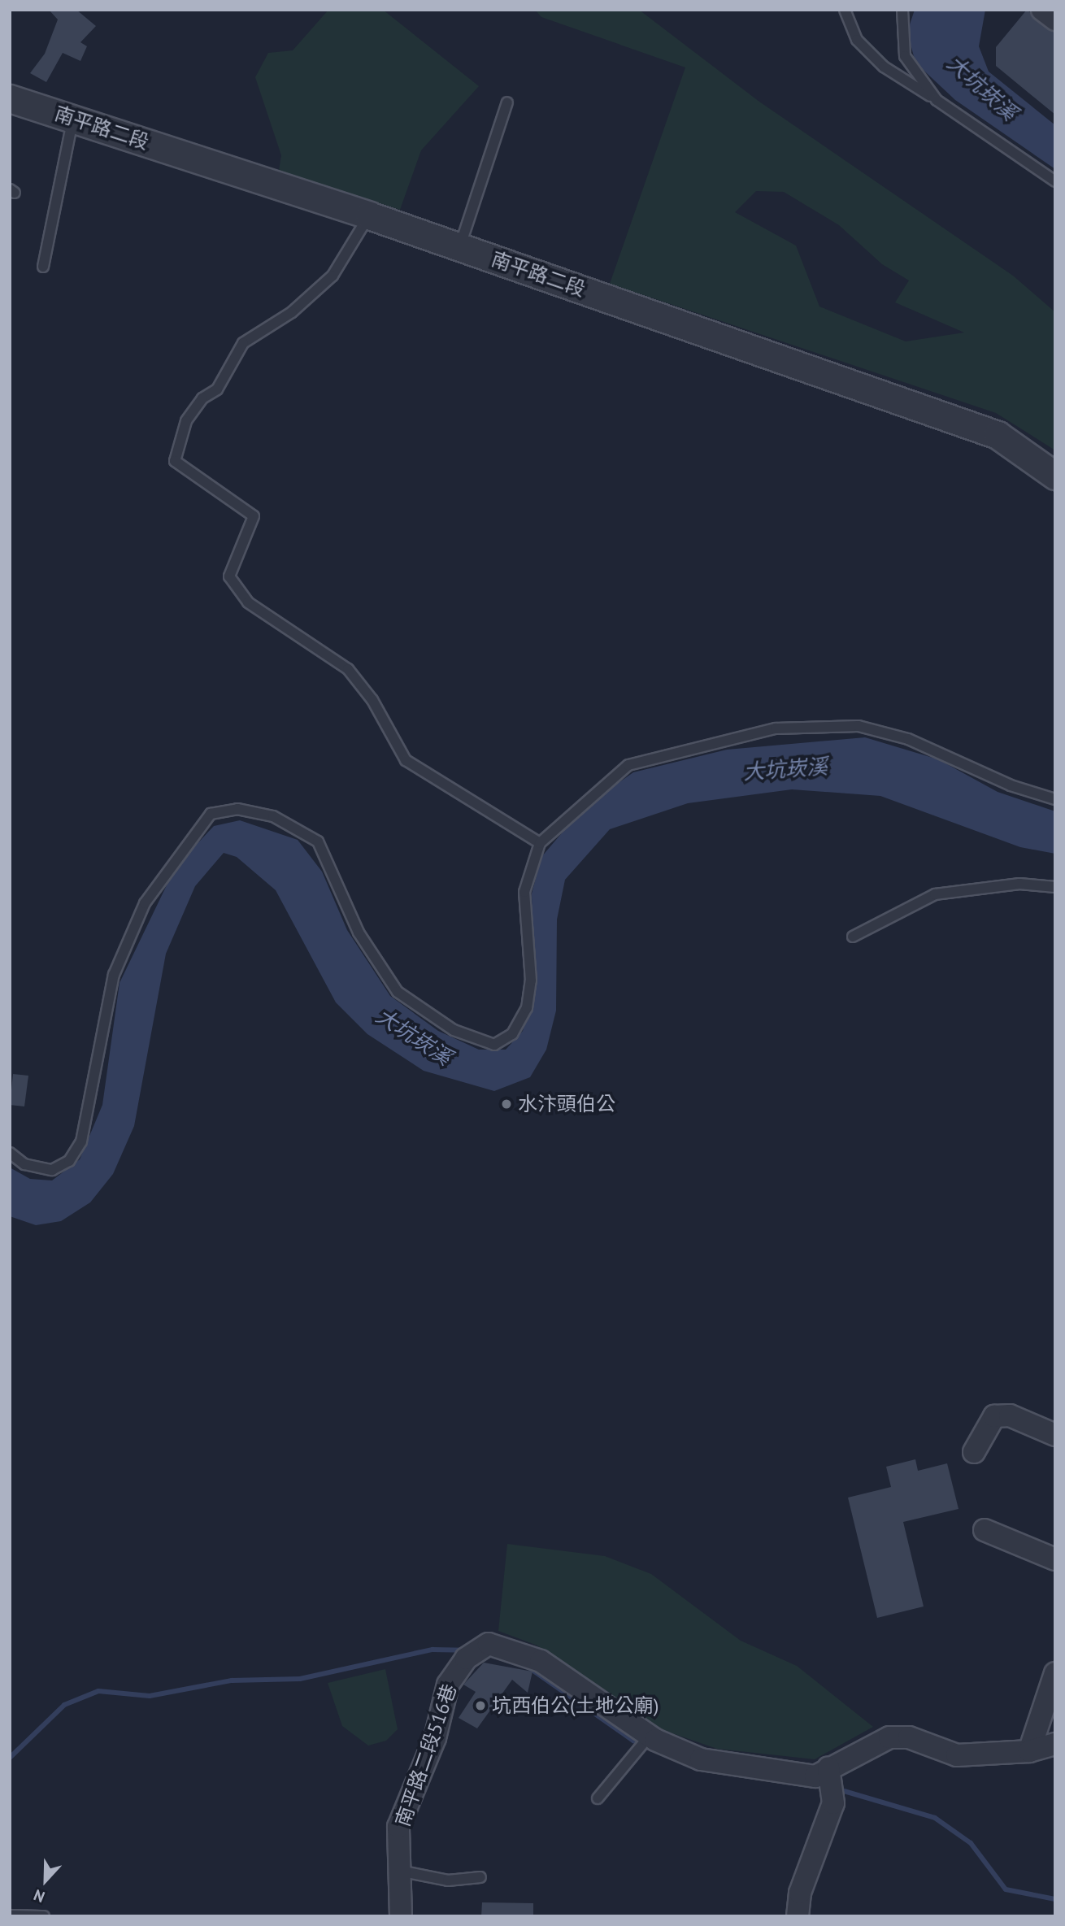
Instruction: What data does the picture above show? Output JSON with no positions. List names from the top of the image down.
{
  "streets": {
    "street": ["南平路二段", "南平路二段516巷"]
  },
  "water": ["大坑崁溪"],
  "places": ["水汴頭伯公", "坑西伯公(土地公廟)"],
  "north": "bottom"
}
